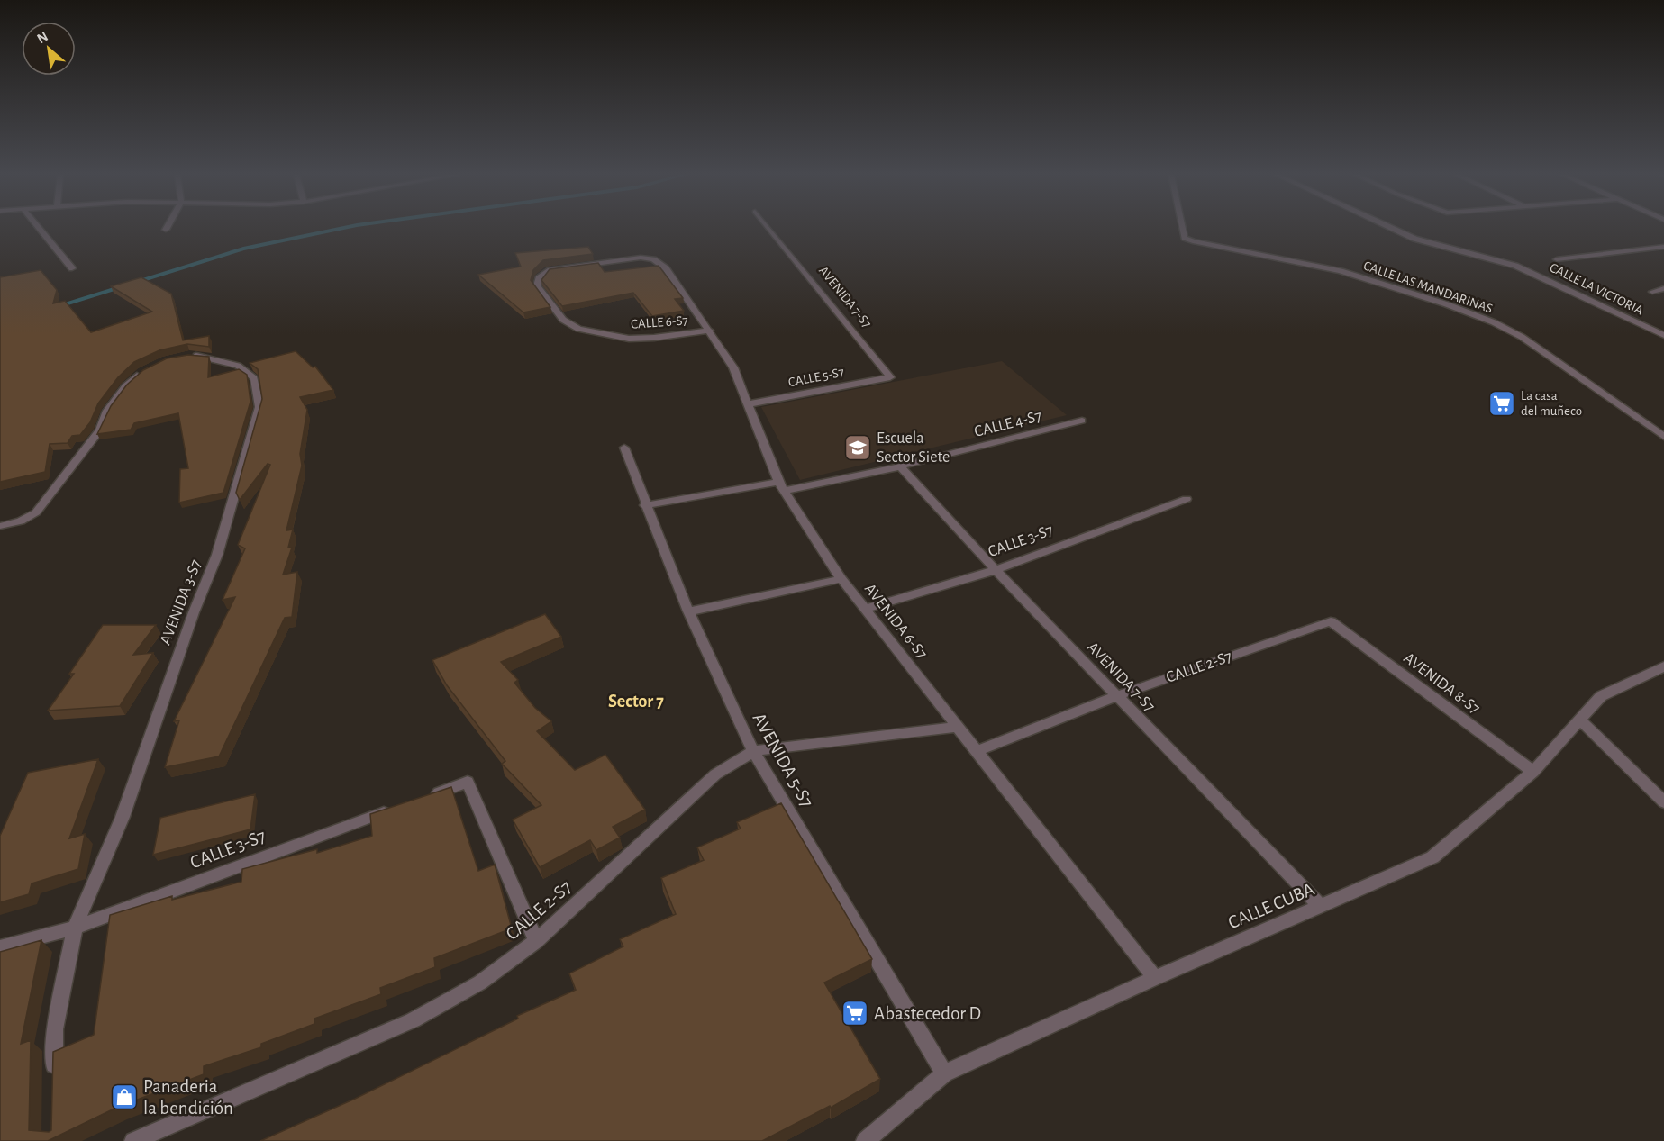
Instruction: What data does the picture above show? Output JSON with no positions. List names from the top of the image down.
{
  "streets": {
    "street": [
      "CALLE LAS MANDARINAS",
      "CALLE LA VICTORIA",
      "AVENIDA 7-S7",
      "CALLE 6-S7",
      "CALLE 5-S7",
      "CALLE 4-S7",
      "CALLE 3-S7",
      "AVENIDA 3-S7",
      "AVENIDA 6-S7",
      "CALLE 2-S7",
      "AVENIDA 8-S7",
      "AVENIDA 5-S7",
      "CALLE CUBA"
    ]
  },
  "crossings": [
    ["AVENIDA 7-S7", "CALLE 5-S7"],
    ["AVENIDA 7-S7", "CALLE 4-S7"],
    ["AVENIDA 7-S7", "CALLE 3-S7"],
    ["AVENIDA 7-S7", "CALLE 2-S7"],
    ["AVENIDA 7-S7", "CALLE CUBA"],
    ["CALLE 6-S7", "AVENIDA 6-S7"],
    ["CALLE 5-S7", "AVENIDA 6-S7"],
    ["CALLE 4-S7", "AVENIDA 6-S7"],
    ["CALLE 4-S7", "AVENIDA 5-S7"],
    ["CALLE 3-S7", "AVENIDA 3-S7"],
    ["CALLE 3-S7", "AVENIDA 6-S7"],
    ["AVENIDA 6-S7", "CALLE 2-S7"],
    ["AVENIDA 6-S7", "CALLE CUBA"],
    ["CALLE 2-S7", "AVENIDA 8-S7"],
    ["CALLE 2-S7", "AVENIDA 5-S7"],
    ["AVENIDA 8-S7", "CALLE CUBA"],
    ["AVENIDA 5-S7", "CALLE CUBA"]
  ],
  "districts": ["Sector 7"],
  "places": {
    "supermarket": ["La casa del muñeco", "Abastecedor D"],
    "school or university": ["Escuela Sector Siete"],
    "shop": ["Panaderia la bendición"]
  },
  "north": "top left"
}
